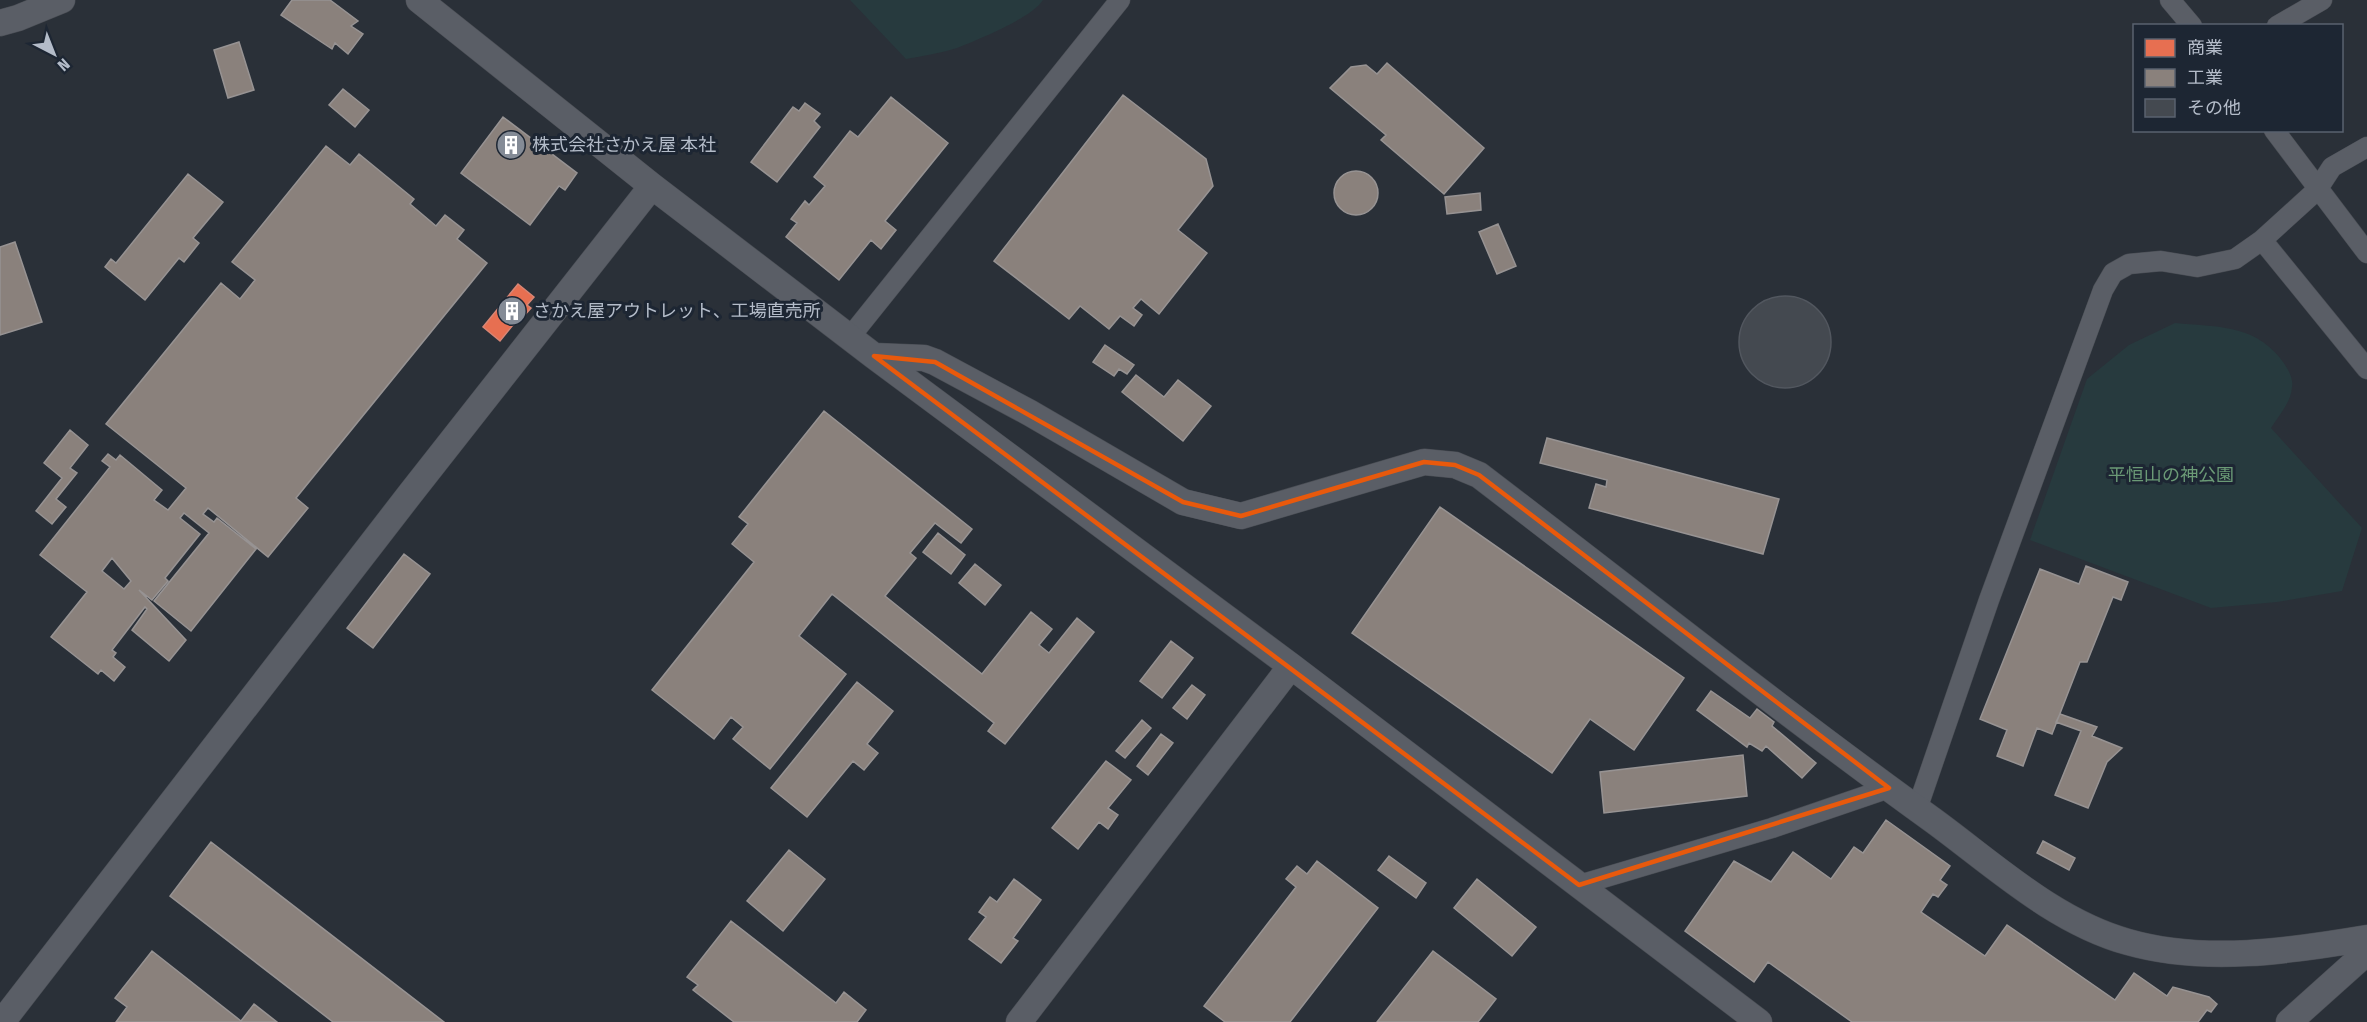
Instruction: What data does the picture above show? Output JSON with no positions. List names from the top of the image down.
{
  "parks": ["平恒山の神公園"],
  "places": {
    "building": ["株式会社さかえ屋 本社", "さかえ屋アウトレット、工場直売所"]
  },
  "legend": ["商業", "工業", "その他"],
  "north": "bottom right"
}
